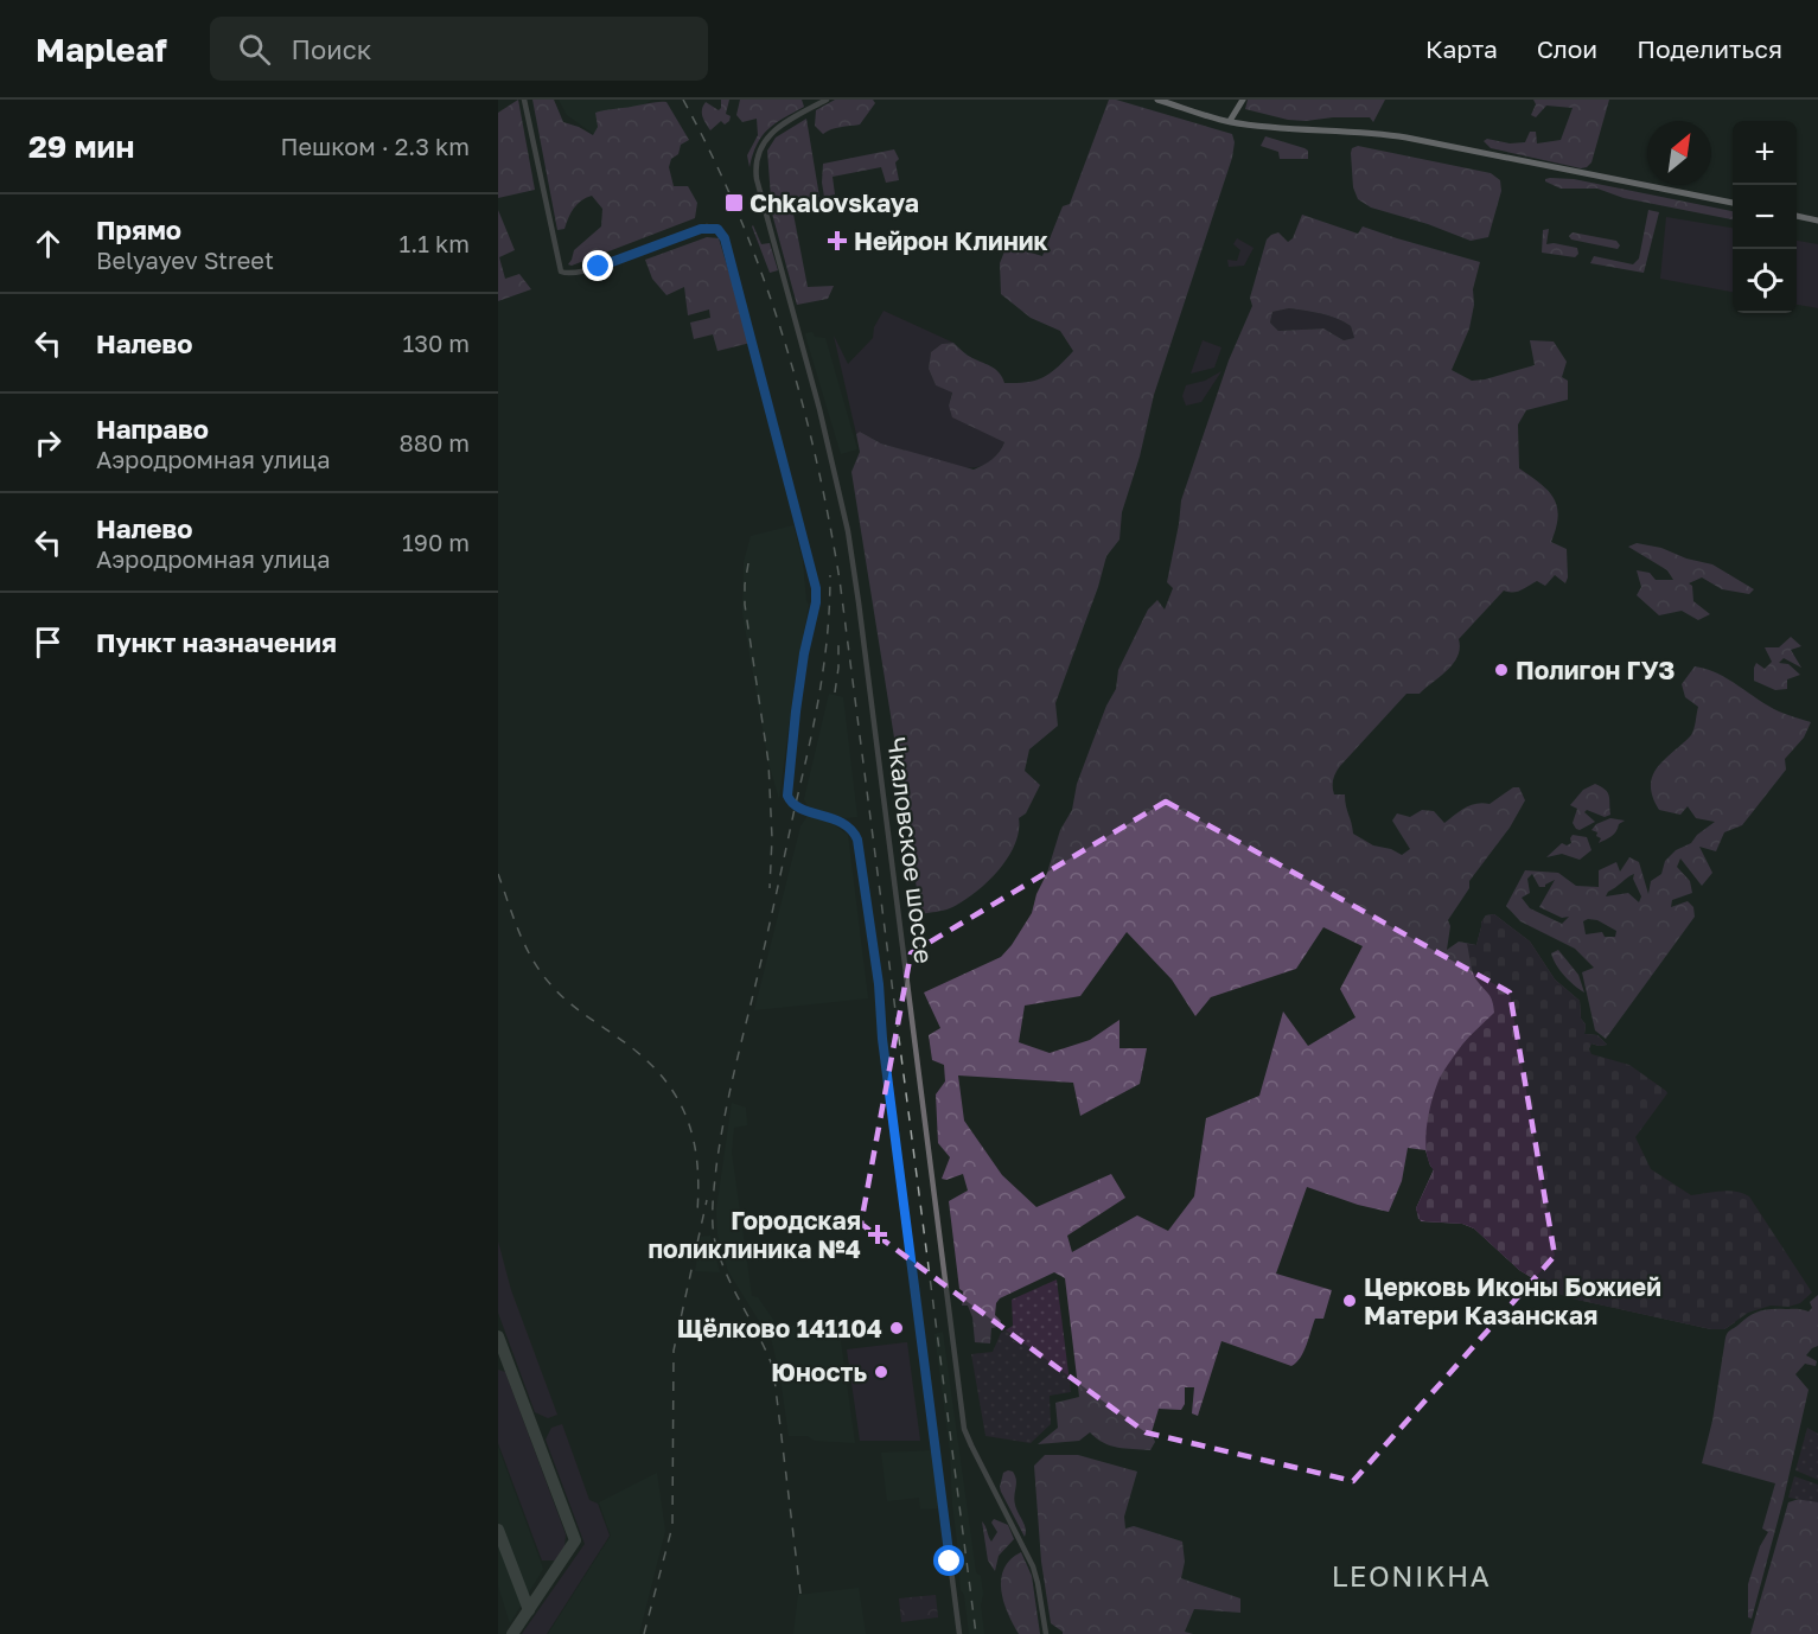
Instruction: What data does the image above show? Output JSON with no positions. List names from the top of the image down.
{
  "streets": {
    "street": ["Чкаловское шоссе"]
  },
  "districts": ["LEONIKHA"],
  "places": {
    "transit": ["Chkalovskaya"],
    "health": ["Нейрон Клиник", "Городская поликлиника №4"],
    "other": [
      "Полигон ГУЗ",
      "Церковь Иконы Божией Матери Казанская",
      "Щёлково 141104",
      "Юность"
    ]
  },
  "north": "top right",
  "page": {
    "header": "Mapleaf",
    "search": "Поиск",
    "nav": ["Карта", "Слои", "Поделиться"],
    "heading": ["29 мин", "Пешком · 2.3 km"],
    "map_buttons": ["+", "−"],
    "list": [
      ["Прямо", "Belyayev Street", "1.1 km"],
      ["Налево", "130 m"],
      ["Направо", "Аэродромная улица", "880 m"],
      ["Налево", "Аэродромная улица", "190 m"],
      "Пункт назначения"
    ]
  }
}
